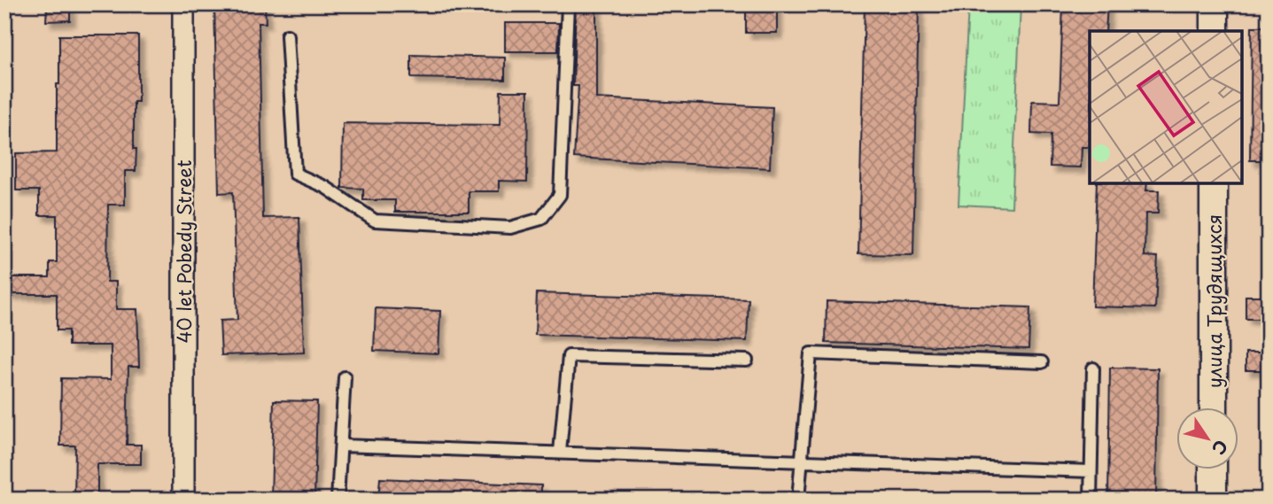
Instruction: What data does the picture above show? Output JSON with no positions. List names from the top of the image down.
{
  "streets": {
    "street": ["40 let Pobedy Street", "улица Трудящихся"]
  },
  "north": "bottom right"
}
